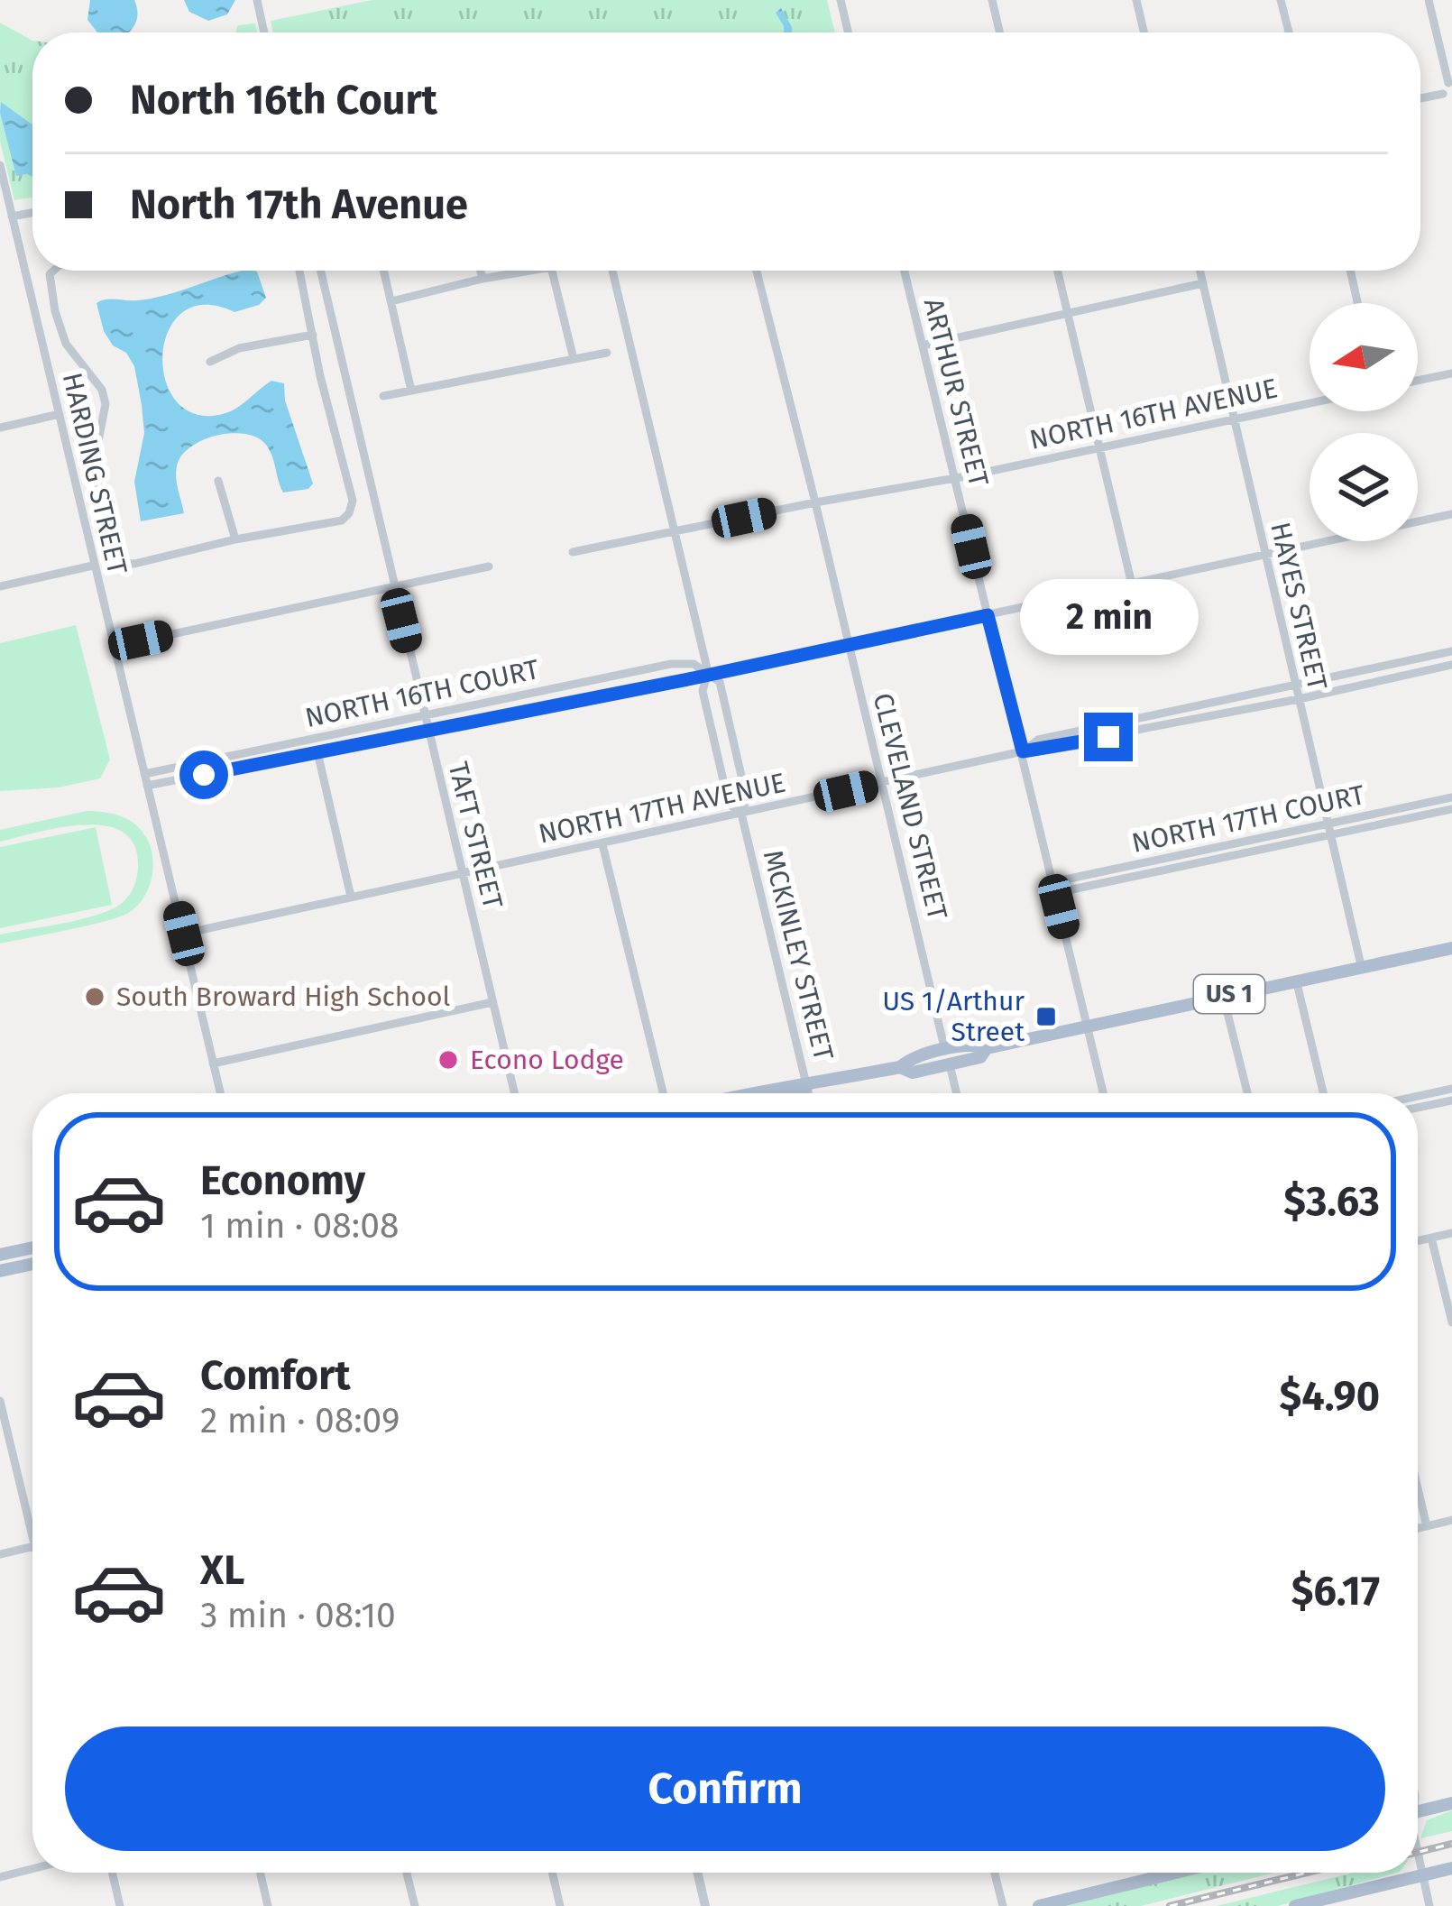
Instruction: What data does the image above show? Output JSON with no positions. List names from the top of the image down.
{
  "streets": {
    "main road": ["US 1"],
    "street": [
      "ARTHUR STREET",
      "NORTH 16TH AVENUE",
      "HARDING STREET",
      "HAYES STREET",
      "NORTH 16TH COURT",
      "CLEVELAND STREET",
      "NORTH 17TH AVENUE",
      "NORTH 17TH COURT",
      "TAFT STREET",
      "MCKINLEY STREET"
    ]
  },
  "crossings": [
    ["ARTHUR STREET", "NORTH 16TH AVENUE"],
    ["ARTHUR STREET", "NORTH 16TH COURT"],
    ["ARTHUR STREET", "NORTH 17TH AVENUE"],
    ["ARTHUR STREET", "NORTH 17TH COURT"],
    ["ARTHUR STREET", "US 1"],
    ["NORTH 16TH AVENUE", "HAYES STREET"],
    ["NORTH 16TH AVENUE", "CLEVELAND STREET"],
    ["NORTH 16TH AVENUE", "MCKINLEY STREET"],
    ["HARDING STREET", "NORTH 16TH COURT"],
    ["HARDING STREET", "NORTH 17TH AVENUE"],
    ["HAYES STREET", "NORTH 16TH COURT"],
    ["HAYES STREET", "NORTH 17TH AVENUE"],
    ["HAYES STREET", "NORTH 17TH COURT"],
    ["HAYES STREET", "US 1"],
    ["NORTH 16TH COURT", "CLEVELAND STREET"],
    ["NORTH 16TH COURT", "TAFT STREET"],
    ["NORTH 16TH COURT", "MCKINLEY STREET"],
    ["CLEVELAND STREET", "NORTH 17TH AVENUE"],
    ["CLEVELAND STREET", "US 1"],
    ["NORTH 17TH AVENUE", "TAFT STREET"],
    ["NORTH 17TH AVENUE", "MCKINLEY STREET"],
    ["MCKINLEY STREET", "US 1"]
  ],
  "places": {
    "other": ["South Broward High School", "Econo Lodge"],
    "transit": ["US 1/Arthur Street"]
  },
  "north": "left",
  "page": {
    "banner": ["North 16th Court", "North 17th Avenue"],
    "bubble": "2 min",
    "list": [
      {
        "name": "Economy",
        "note": "1 min · 08:08",
        "value": "$3.63"
      },
      {
        "name": "Comfort",
        "note": "2 min · 08:09",
        "value": "$4.90"
      },
      {
        "name": "XL",
        "note": "3 min · 08:10",
        "value": "$6.17"
      }
    ],
    "buttons": "Confirm"
  }
}
